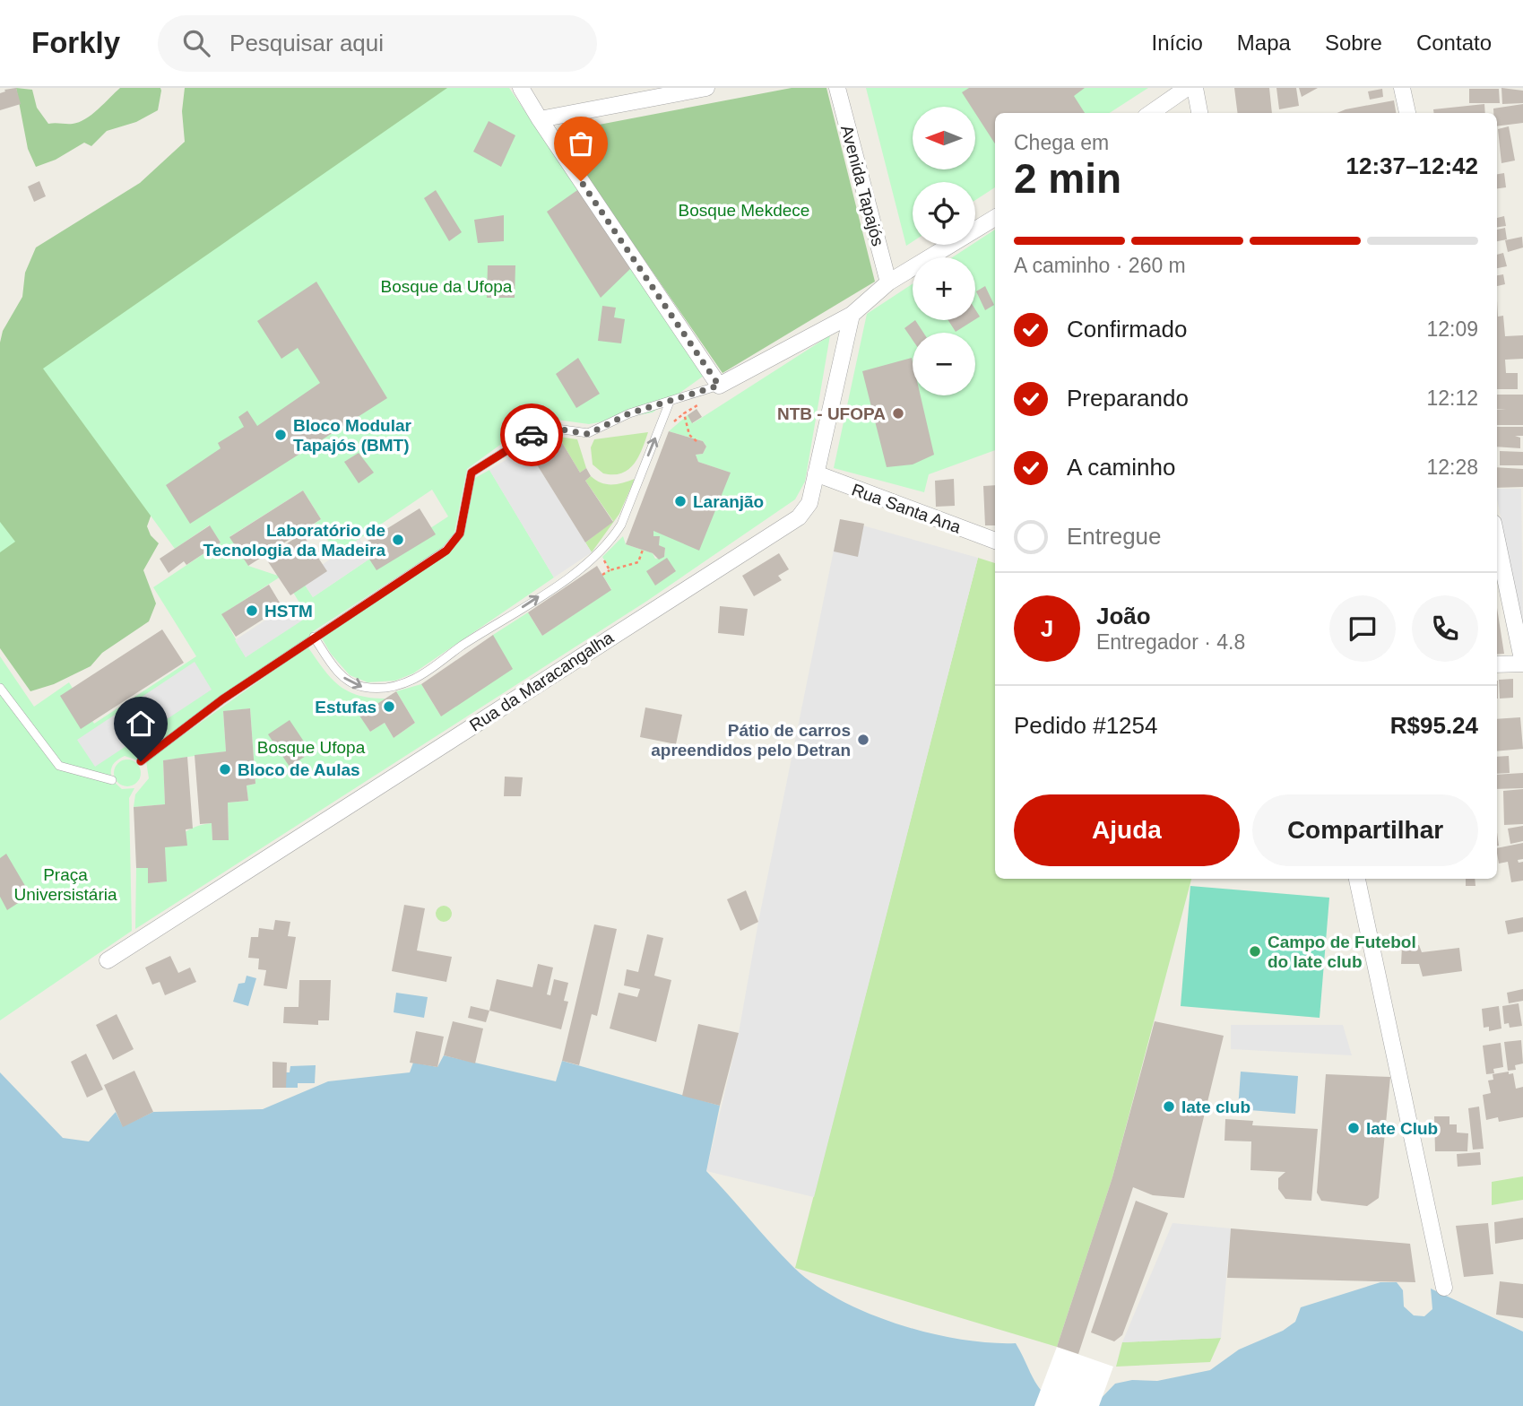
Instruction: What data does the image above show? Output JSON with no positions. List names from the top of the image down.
{
  "streets": {
    "street": ["Avenida Tapajós", "Rua Santa Ana", "Rua da Maracangalha"]
  },
  "crossings": [
    ["Rua Santa Ana", "Rua da Maracangalha"]
  ],
  "parks": [
    "Bosque Mekdece",
    "Bosque da Ufopa",
    "Bosque Ufopa",
    "Praça Universistária"
  ],
  "places": [
    "NTB - UFOPA",
    "Bloco Modular Tapajós (BMT)",
    "Laranjão",
    "Laboratório de Tecnologia da Madeira",
    "HSTM",
    "Estufas",
    "Pátio de carros apreendidos pelo Detran",
    "Bloco de Aulas",
    "Campo de Futebol do Iate club",
    "Iate club",
    "Iate Club"
  ],
  "north": "left",
  "page": {
    "header": "Forkly",
    "search": "Pesquisar aqui",
    "nav": [
      "Início",
      "Mapa",
      "Sobre",
      "Contato"
    ],
    "map_buttons": ["+", "−"],
    "heading": ["2 min", "Chega em", "12:37–12:42"],
    "panel": [
      "João",
      "Entregador · 4.8",
      "Pedido #1254",
      "R$95.24"
    ],
    "bar": "A caminho · 260 m",
    "list": [
      ["Confirmado", "12:09"],
      ["Preparando", "12:12"],
      ["A caminho", "12:28"],
      "Entregue"
    ],
    "round": "J",
    "buttons": ["Ajuda", "Compartilhar"]
  }
}
